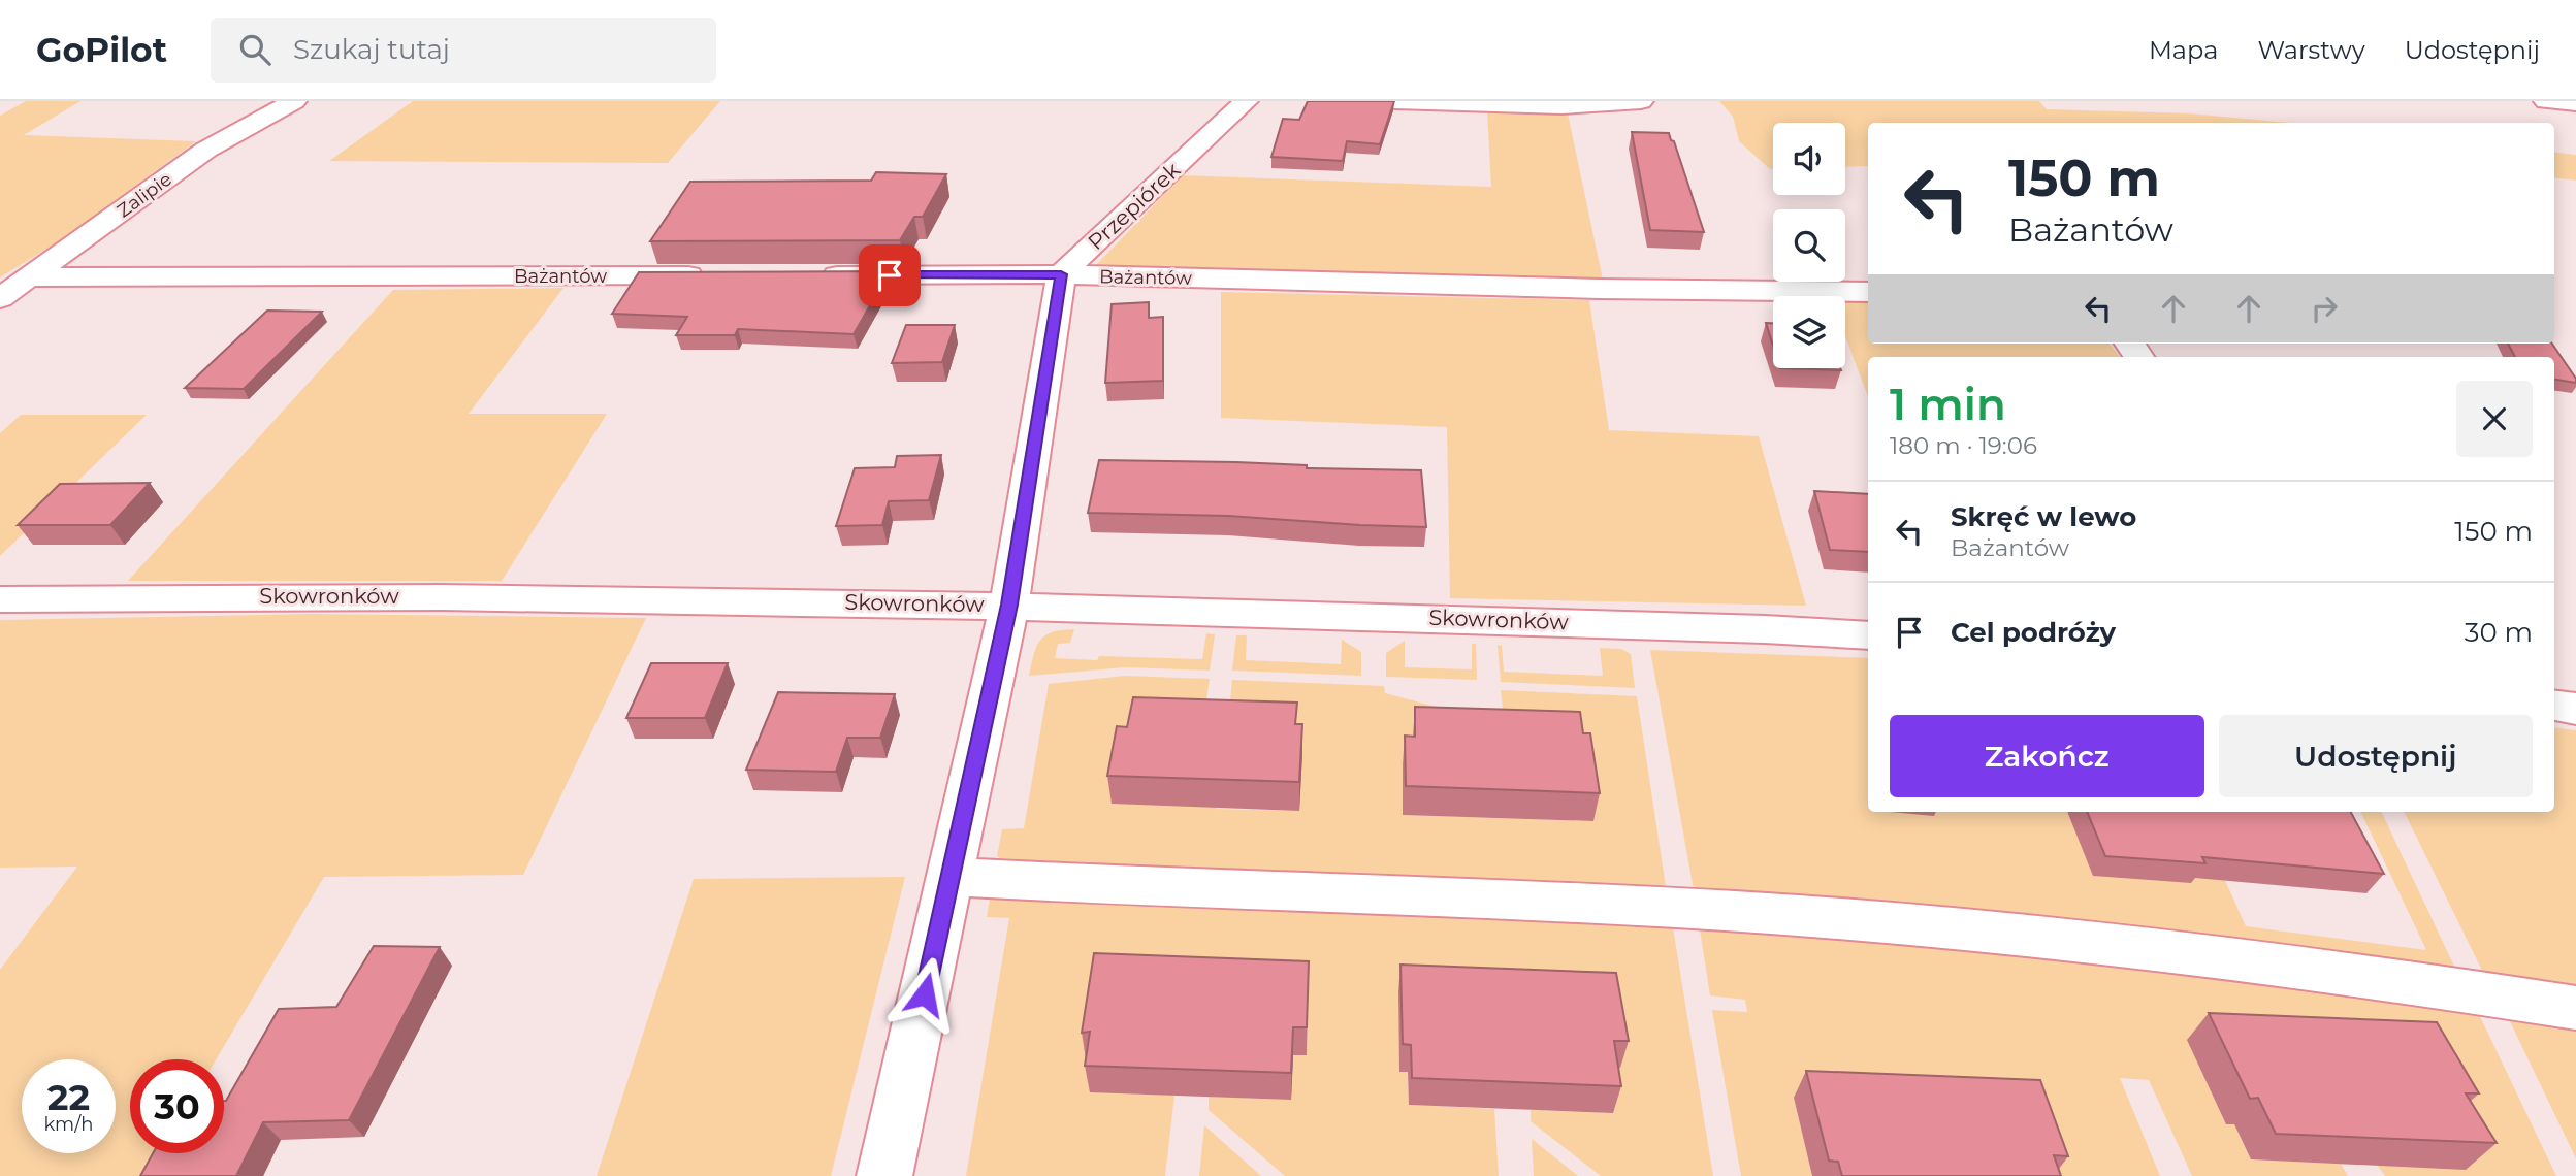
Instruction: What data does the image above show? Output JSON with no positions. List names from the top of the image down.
{
  "streets": {
    "street": [
      "Zalipie",
      "Przepiórek",
      "Bażantów",
      "Skowronków"
    ]
  },
  "crossings": [
    ["Zalipie", "Bażantów"],
    ["Przepiórek", "Bażantów"]
  ],
  "page": {
    "header": "GoPilot",
    "search": "Szukaj tutaj",
    "nav": ["Mapa", "Warstwy", "Udostępnij"],
    "turn": ["150 m", "Bażantów"],
    "heading": ["1 min", "180 m · 19:06"],
    "list": [
      {
        "name": "Skręć w lewo",
        "note": "Bażantów",
        "value": "150 m"
      },
      {
        "name": "Cel podróży",
        "value": "30 m"
      }
    ],
    "buttons": ["Zakończ", "Udostępnij"],
    "speed": "22 km/h",
    "limit": "30"
  }
}
